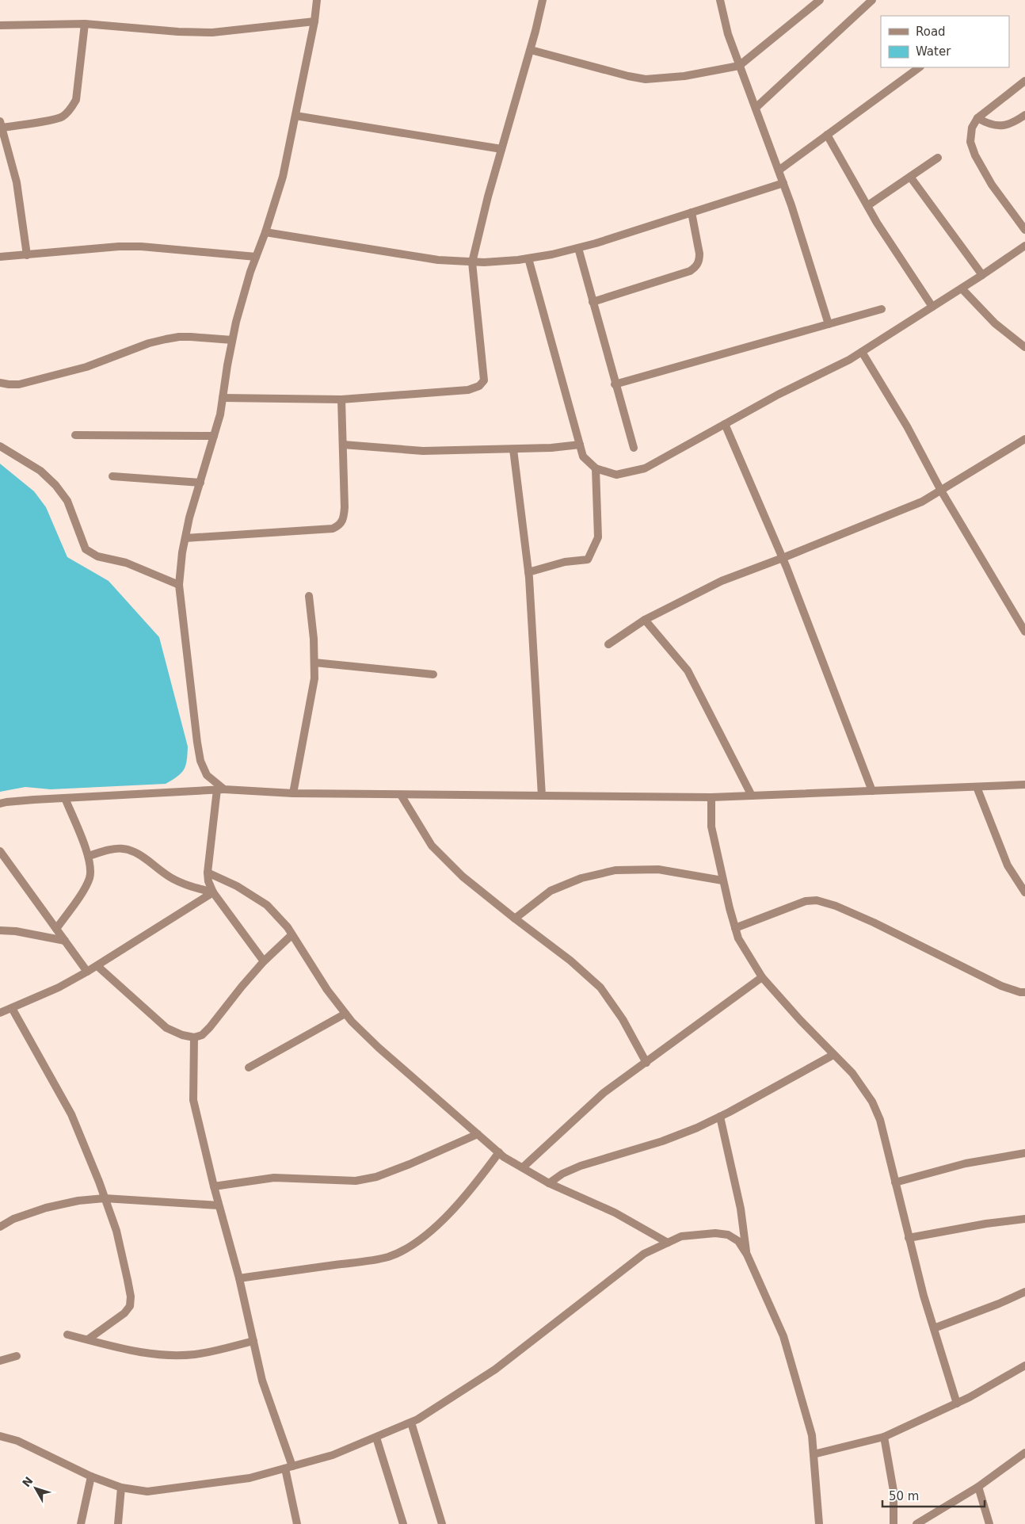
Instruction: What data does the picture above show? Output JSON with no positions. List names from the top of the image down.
{
  "legend": ["Road", "Water"],
  "scale_bar": "50 m",
  "north": "top left"
}
